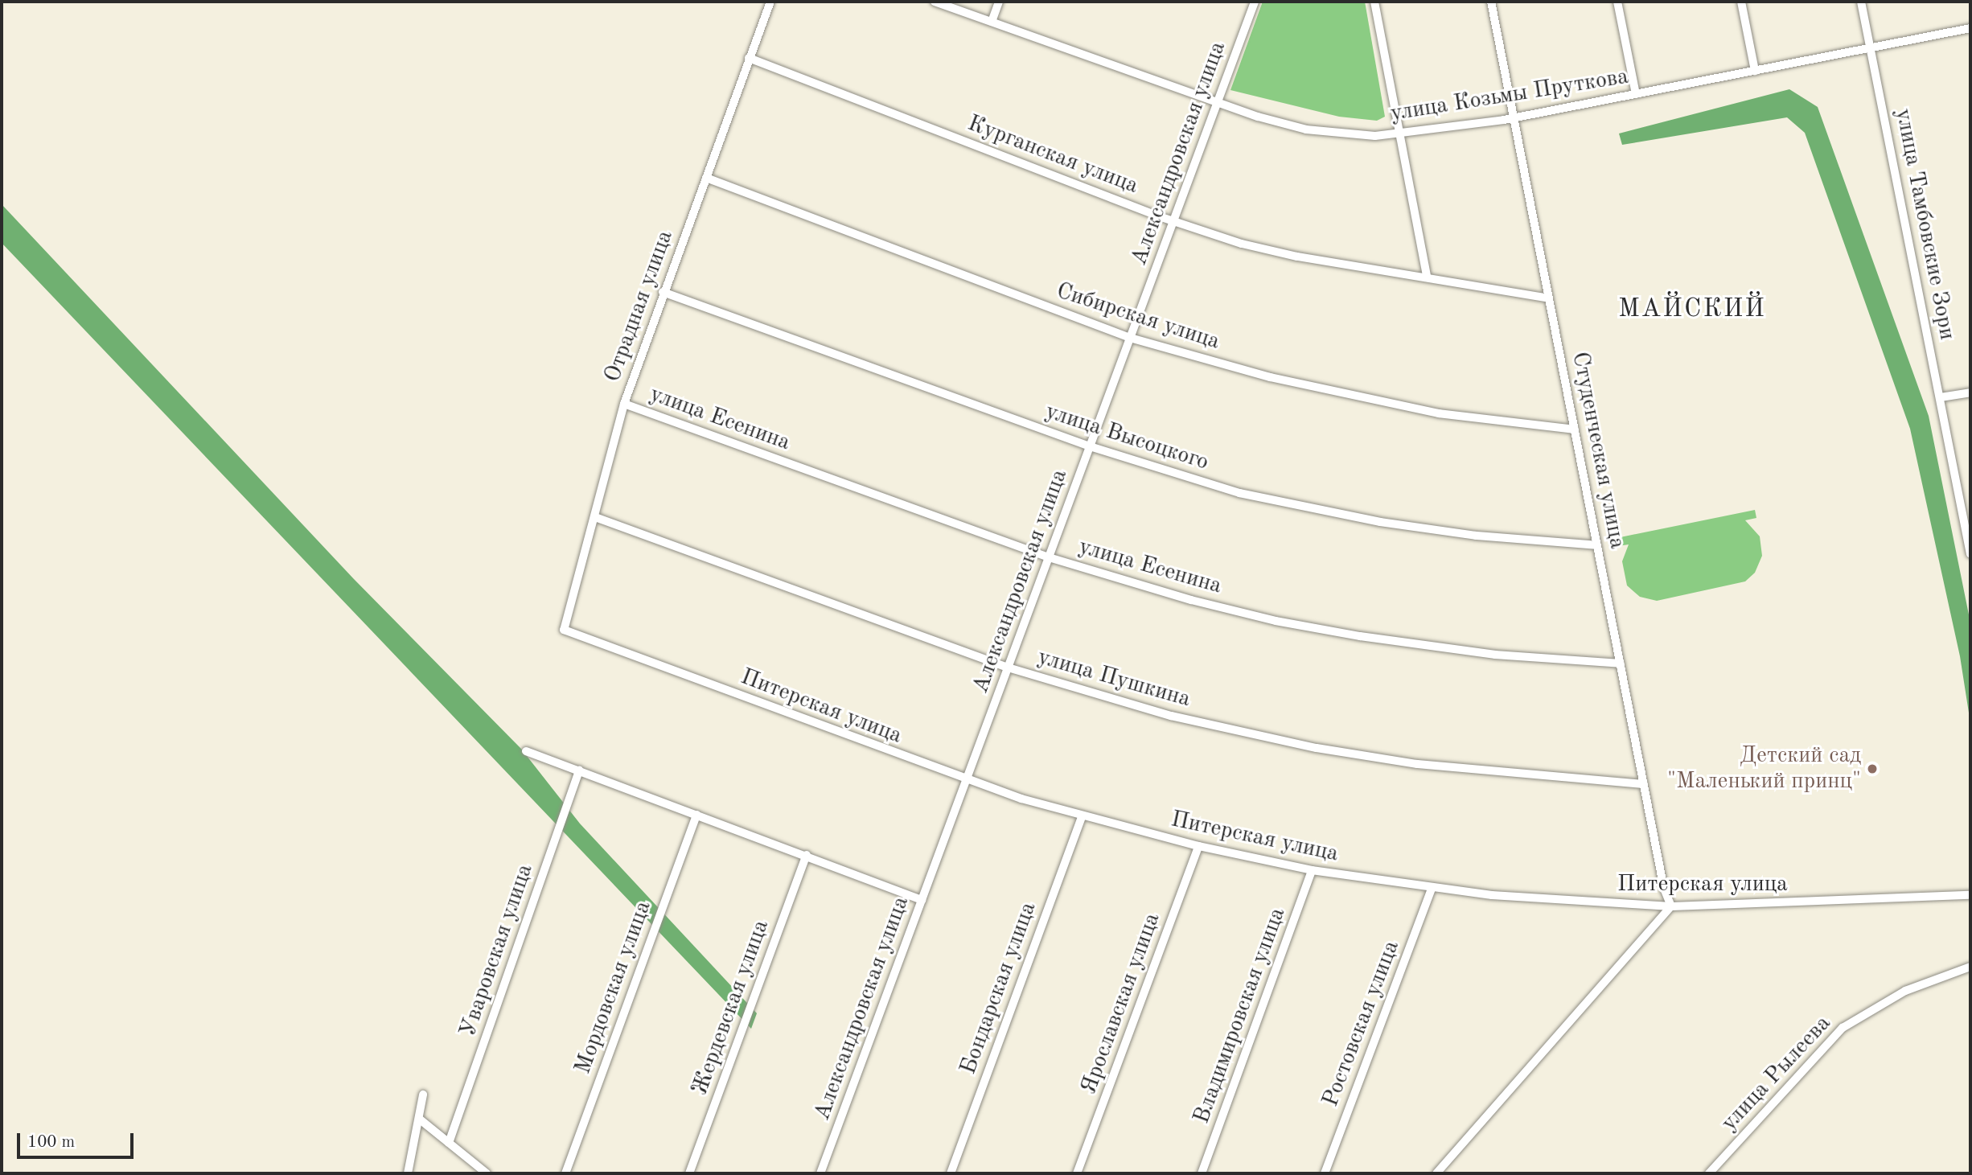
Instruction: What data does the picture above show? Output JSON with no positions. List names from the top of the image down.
{
  "streets": {
    "street": [
      "улица Козьмы Пруткова",
      "Александровская улица",
      "Курганская улица",
      "улица Тамбовские Зори",
      "Отрадная улица",
      "Сибирская улица",
      "улица Есенина",
      "улица Высоцкого",
      "Студенческая улица",
      "улица Пушкина",
      "Питерская улица",
      "Уваровская улица",
      "Мордовская улица",
      "Бондарская улица",
      "Ярославская улица",
      "Жердевская улица",
      "Владимировская улица",
      "Ростовская улица",
      "улица Рылеева"
    ]
  },
  "crossings": [
    ["улица Козьмы Пруткова", "Александровская улица"],
    ["улица Козьмы Пруткова", "улица Тамбовские Зори"],
    ["улица Козьмы Пруткова", "Студенческая улица"],
    ["Александровская улица", "Курганская улица"],
    ["Александровская улица", "Сибирская улица"],
    ["Александровская улица", "улица Есенина"],
    ["Александровская улица", "улица Высоцкого"],
    ["Александровская улица", "улица Пушкина"],
    ["Александровская улица", "Питерская улица"],
    ["Курганская улица", "Отрадная улица"],
    ["Курганская улица", "Студенческая улица"],
    ["Отрадная улица", "Сибирская улица"],
    ["Отрадная улица", "улица Есенина"],
    ["Отрадная улица", "улица Высоцкого"],
    ["Отрадная улица", "улица Пушкина"],
    ["Отрадная улица", "Питерская улица"],
    ["Сибирская улица", "Студенческая улица"],
    ["улица Есенина", "Студенческая улица"],
    ["улица Высоцкого", "Студенческая улица"],
    ["Студенческая улица", "улица Пушкина"],
    ["Студенческая улица", "Питерская улица"],
    ["Питерская улица", "Бондарская улица"],
    ["Питерская улица", "Ярославская улица"],
    ["Питерская улица", "Владимировская улица"],
    ["Питерская улица", "Ростовская улица"]
  ],
  "districts": ["МАЙСКИЙ"],
  "places": ["Детский сад \"Маленький принц\""],
  "scale_bar": "100 m"
}
